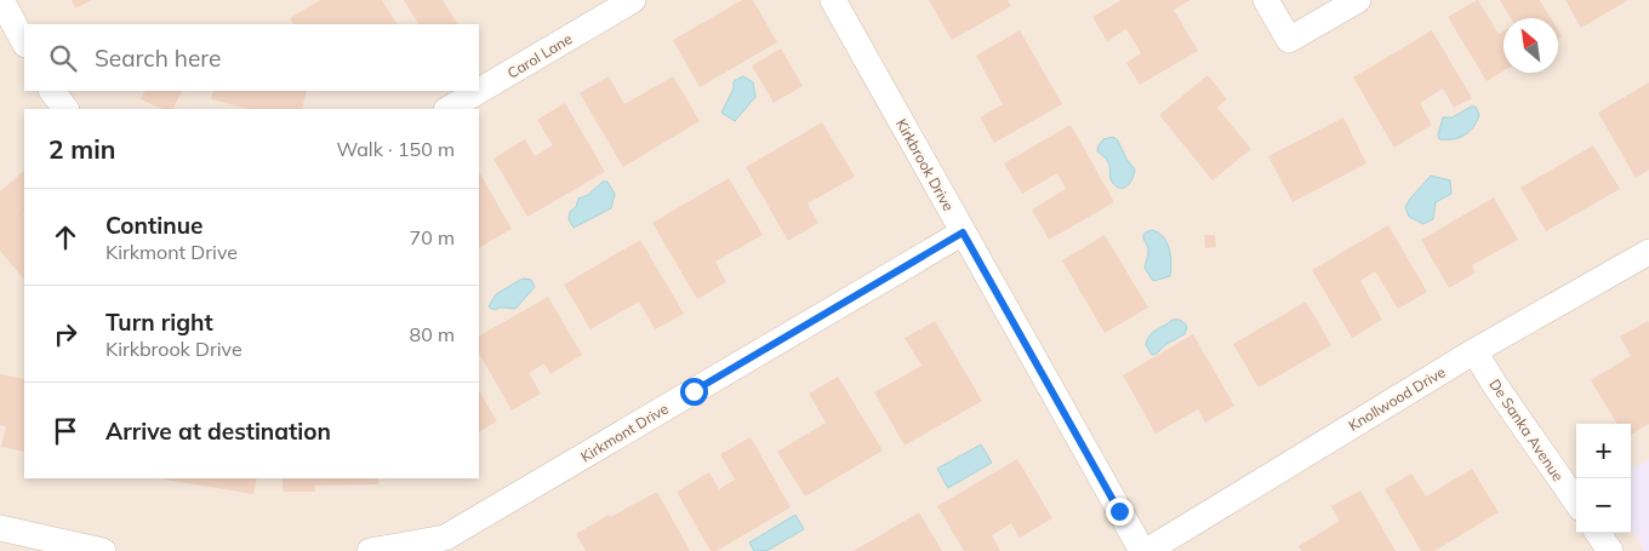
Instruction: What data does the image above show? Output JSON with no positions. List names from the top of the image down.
{
  "streets": {
    "street": [
      "Carol Lane",
      "Kirkbrook Drive",
      "Knollwood Drive",
      "De Sanka Avenue",
      "Kirkmont Drive"
    ]
  },
  "crossings": [
    ["Kirkbrook Drive", "Kirkmont Drive"],
    ["Knollwood Drive", "De Sanka Avenue"]
  ],
  "north": "top left",
  "page": {
    "search": "Search here",
    "heading": ["2 min", "Walk · 150 m"],
    "list": [
      ["Continue", "Kirkmont Drive", "70 m"],
      ["Turn right", "Kirkbrook Drive", "80 m"],
      "Arrive at destination"
    ],
    "map_buttons": ["+", "−"]
  }
}
